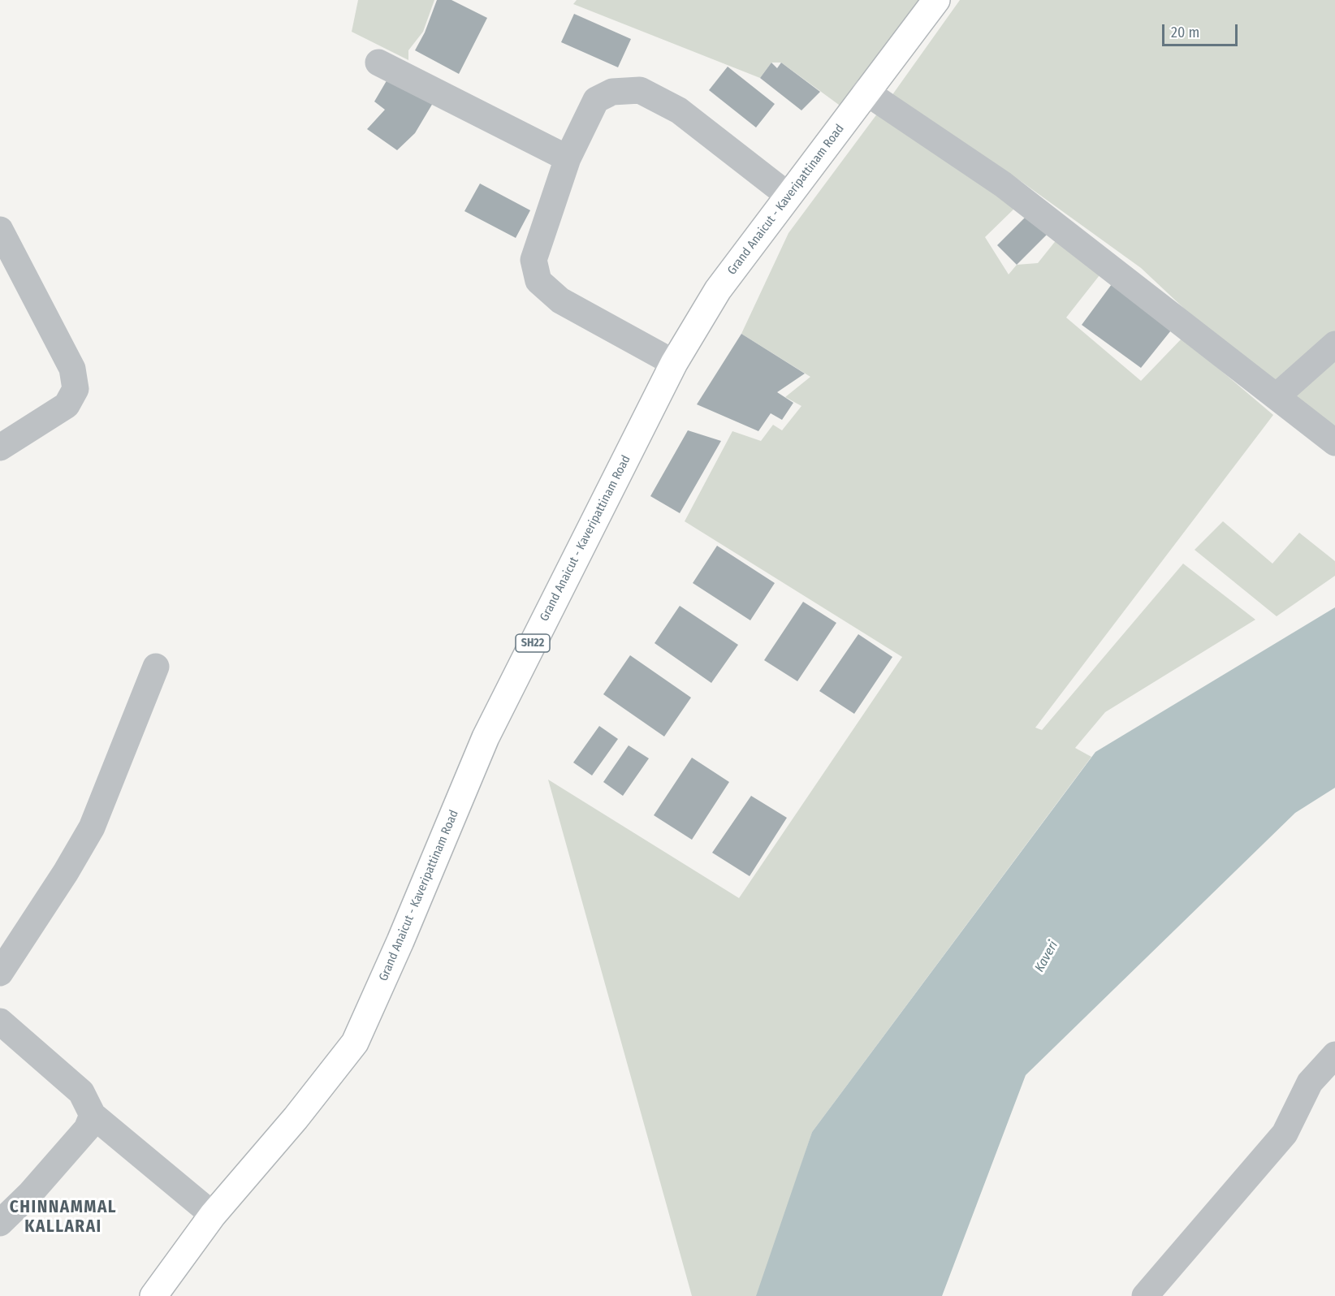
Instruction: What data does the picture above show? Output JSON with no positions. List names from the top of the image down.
{
  "streets": {
    "main road": ["Grand Anaicut - Kaveripattinam Road", "SH22"]
  },
  "districts": ["CHINNAMMAL KALLARAI"],
  "water": ["Kaveri"],
  "scale_bar": "20 m"
}
